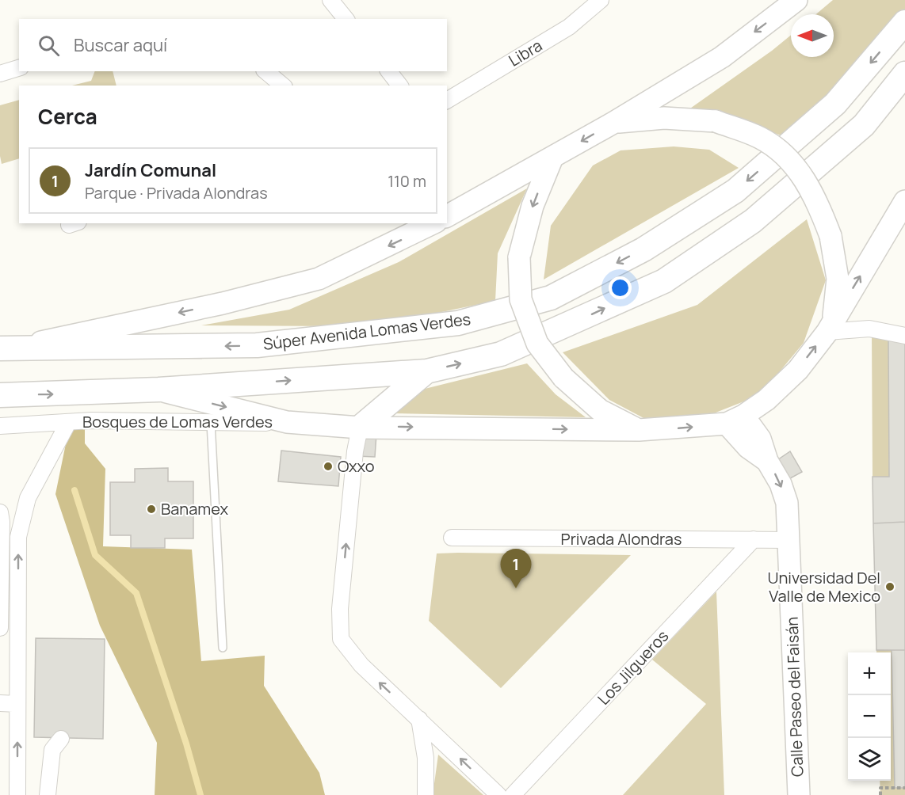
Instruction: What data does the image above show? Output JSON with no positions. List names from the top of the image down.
{
  "streets": {
    "main road": ["Súper Avenida Lomas Verdes", "Calle Paseo del Faisán"],
    "street": [
      "Libra",
      "Bosques de Lomas Verdes",
      "Privada Alondras",
      "Los Jilgueros"
    ]
  },
  "crossings": [
    ["Privada Alondras", "Los Jilgueros"],
    ["Privada Alondras", "Calle Paseo del Faisán"]
  ],
  "places": ["Oxxo", "Banamex", "Universidad Del Valle de Mexico"],
  "north": "left",
  "page": {
    "search": "Buscar aquí",
    "heading": "Cerca",
    "list": [
      {
        "mark": "1",
        "name": "Jardín Comunal",
        "note": "Parque · Privada Alondras",
        "value": "110 m"
      }
    ],
    "pins": "1",
    "map_buttons": ["+", "−"]
  }
}
